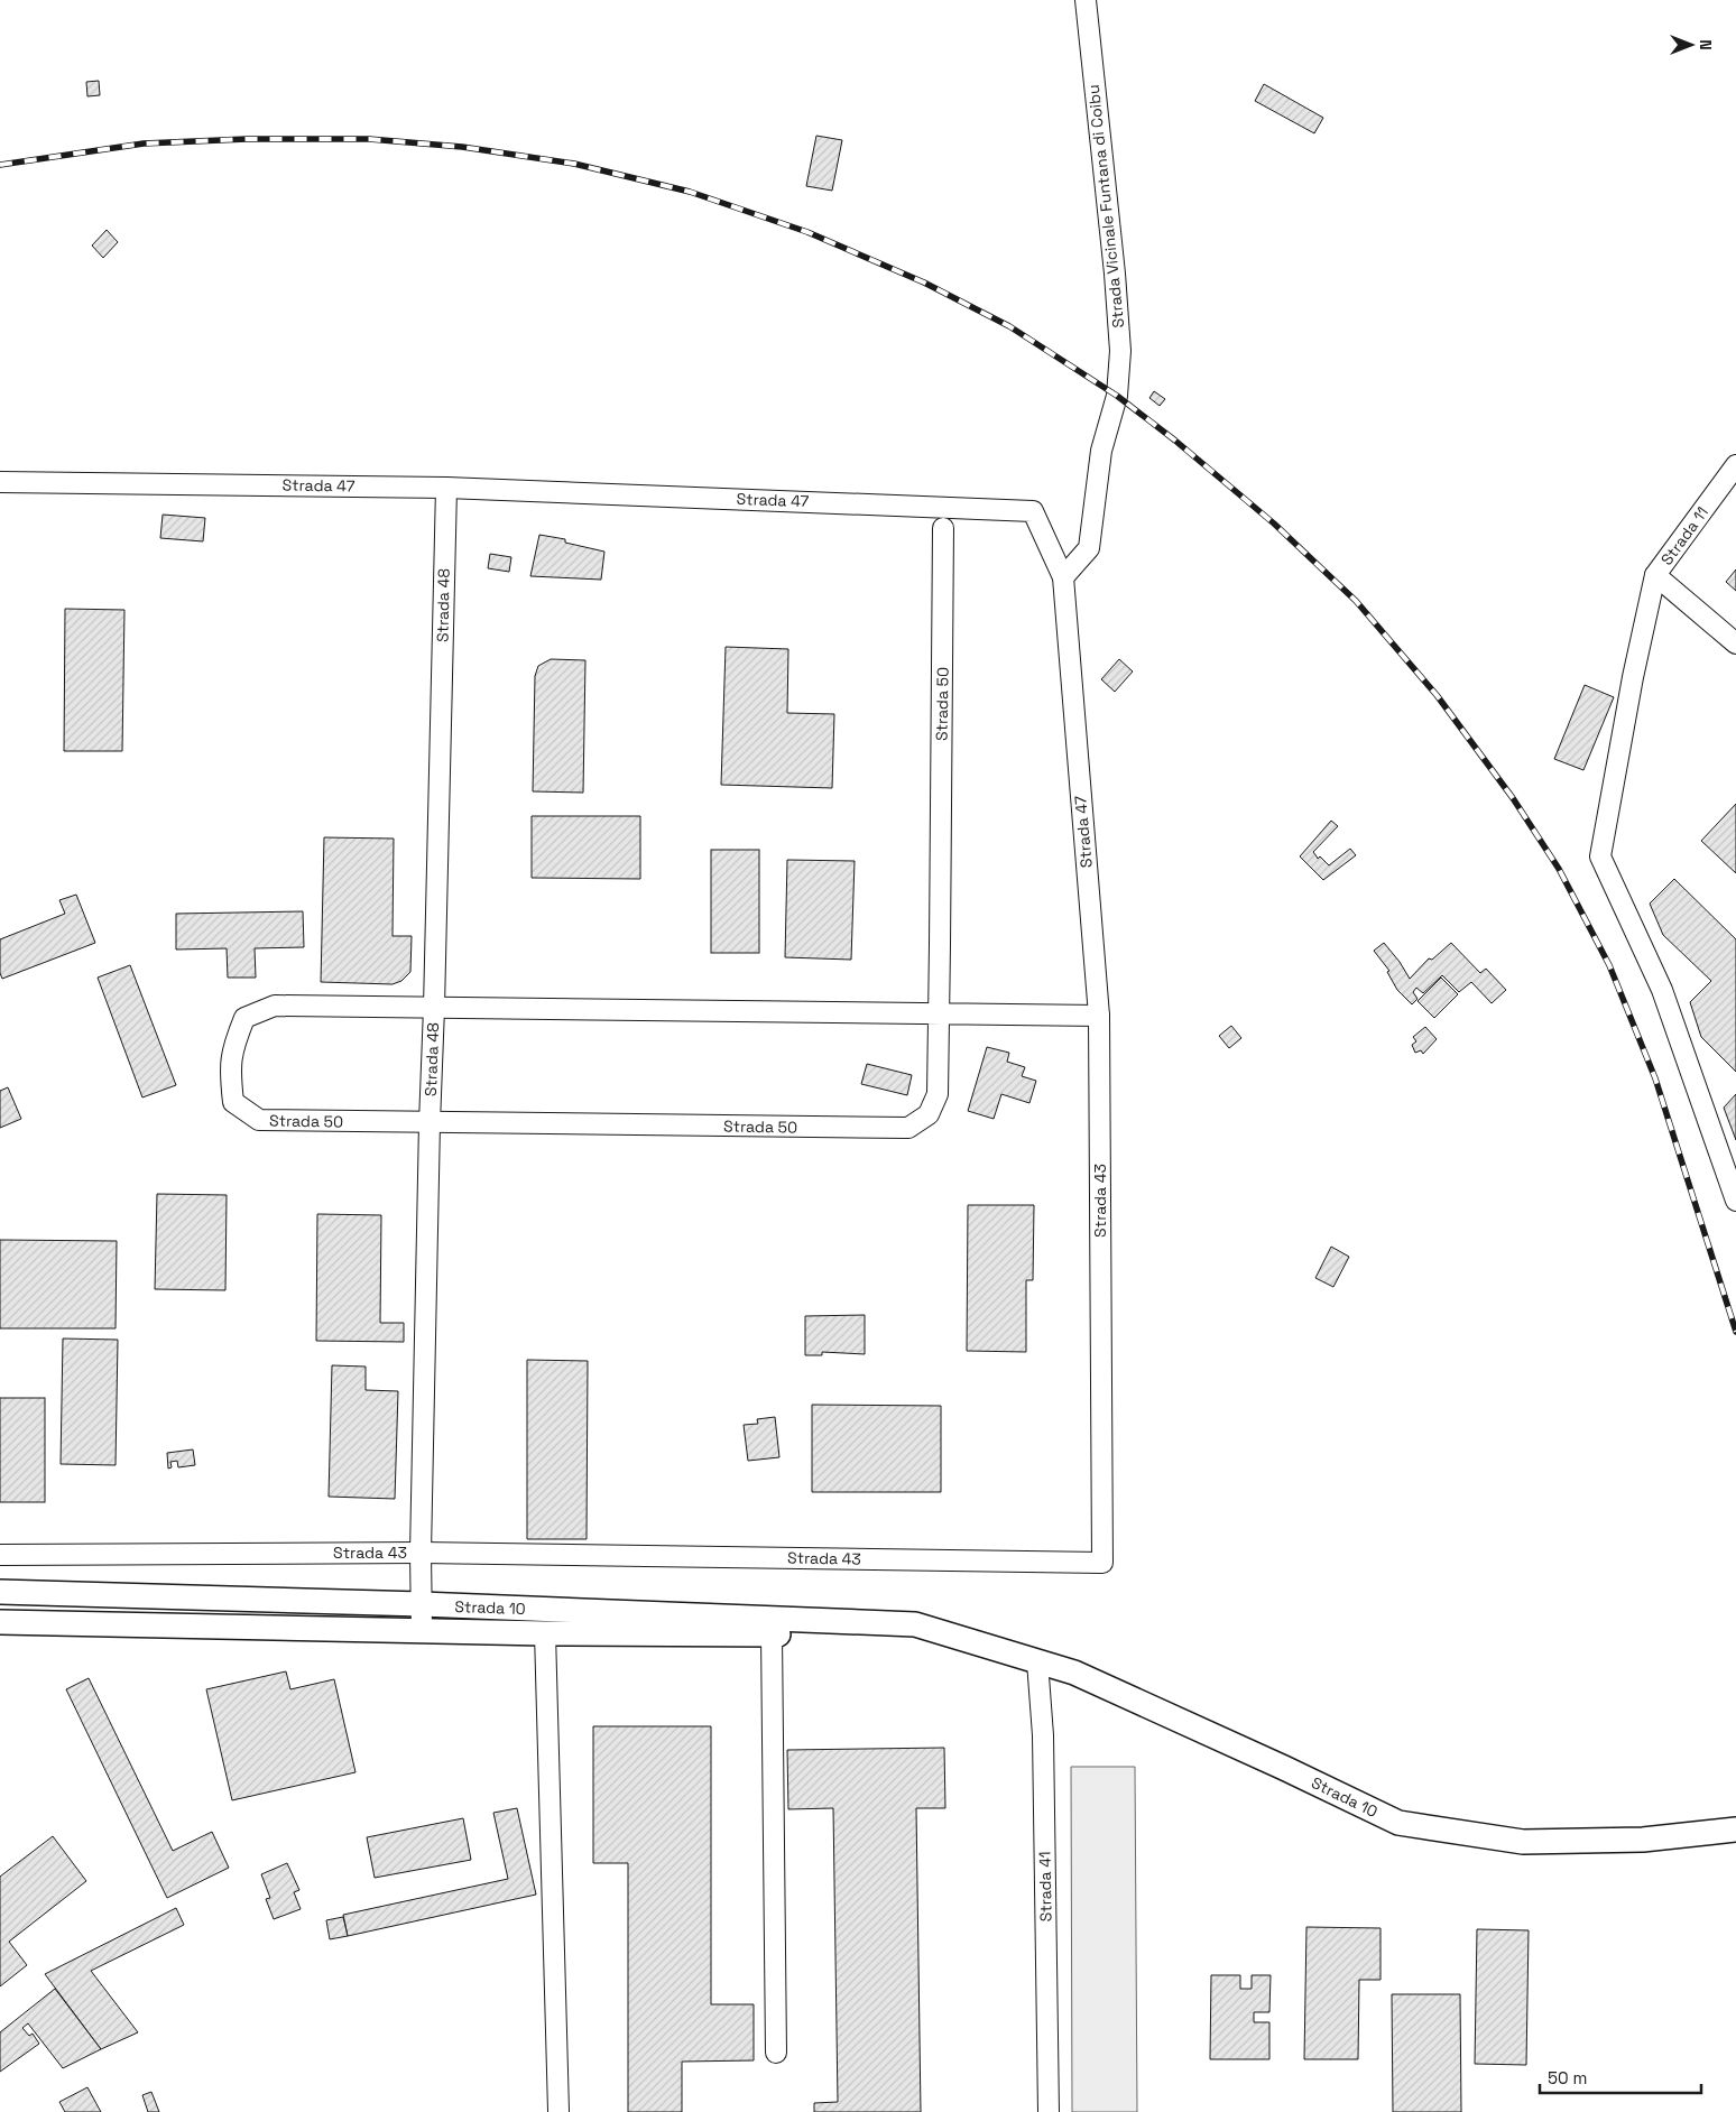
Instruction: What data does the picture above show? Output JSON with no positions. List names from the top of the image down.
{
  "streets": {
    "street": [
      "Strada Vicinale Funtana di Coibu",
      "Strada 47",
      "Strada 11",
      "Strada 48",
      "Strada 50",
      "Strada 43",
      "Strada 10",
      "Strada 41"
    ]
  },
  "crossings": [
    ["Strada Vicinale Funtana di Coibu", "Strada 47"],
    ["Strada 47", "Strada 48"],
    ["Strada 47", "Strada 50"],
    ["Strada 47", "Strada 43"],
    ["Strada 48", "Strada 50"],
    ["Strada 48", "Strada 43"],
    ["Strada 48", "Strada 10"],
    ["Strada 50", "Strada 43"],
    ["Strada 10", "Strada 41"]
  ],
  "scale_bar": "50 m",
  "north": "right"
}
